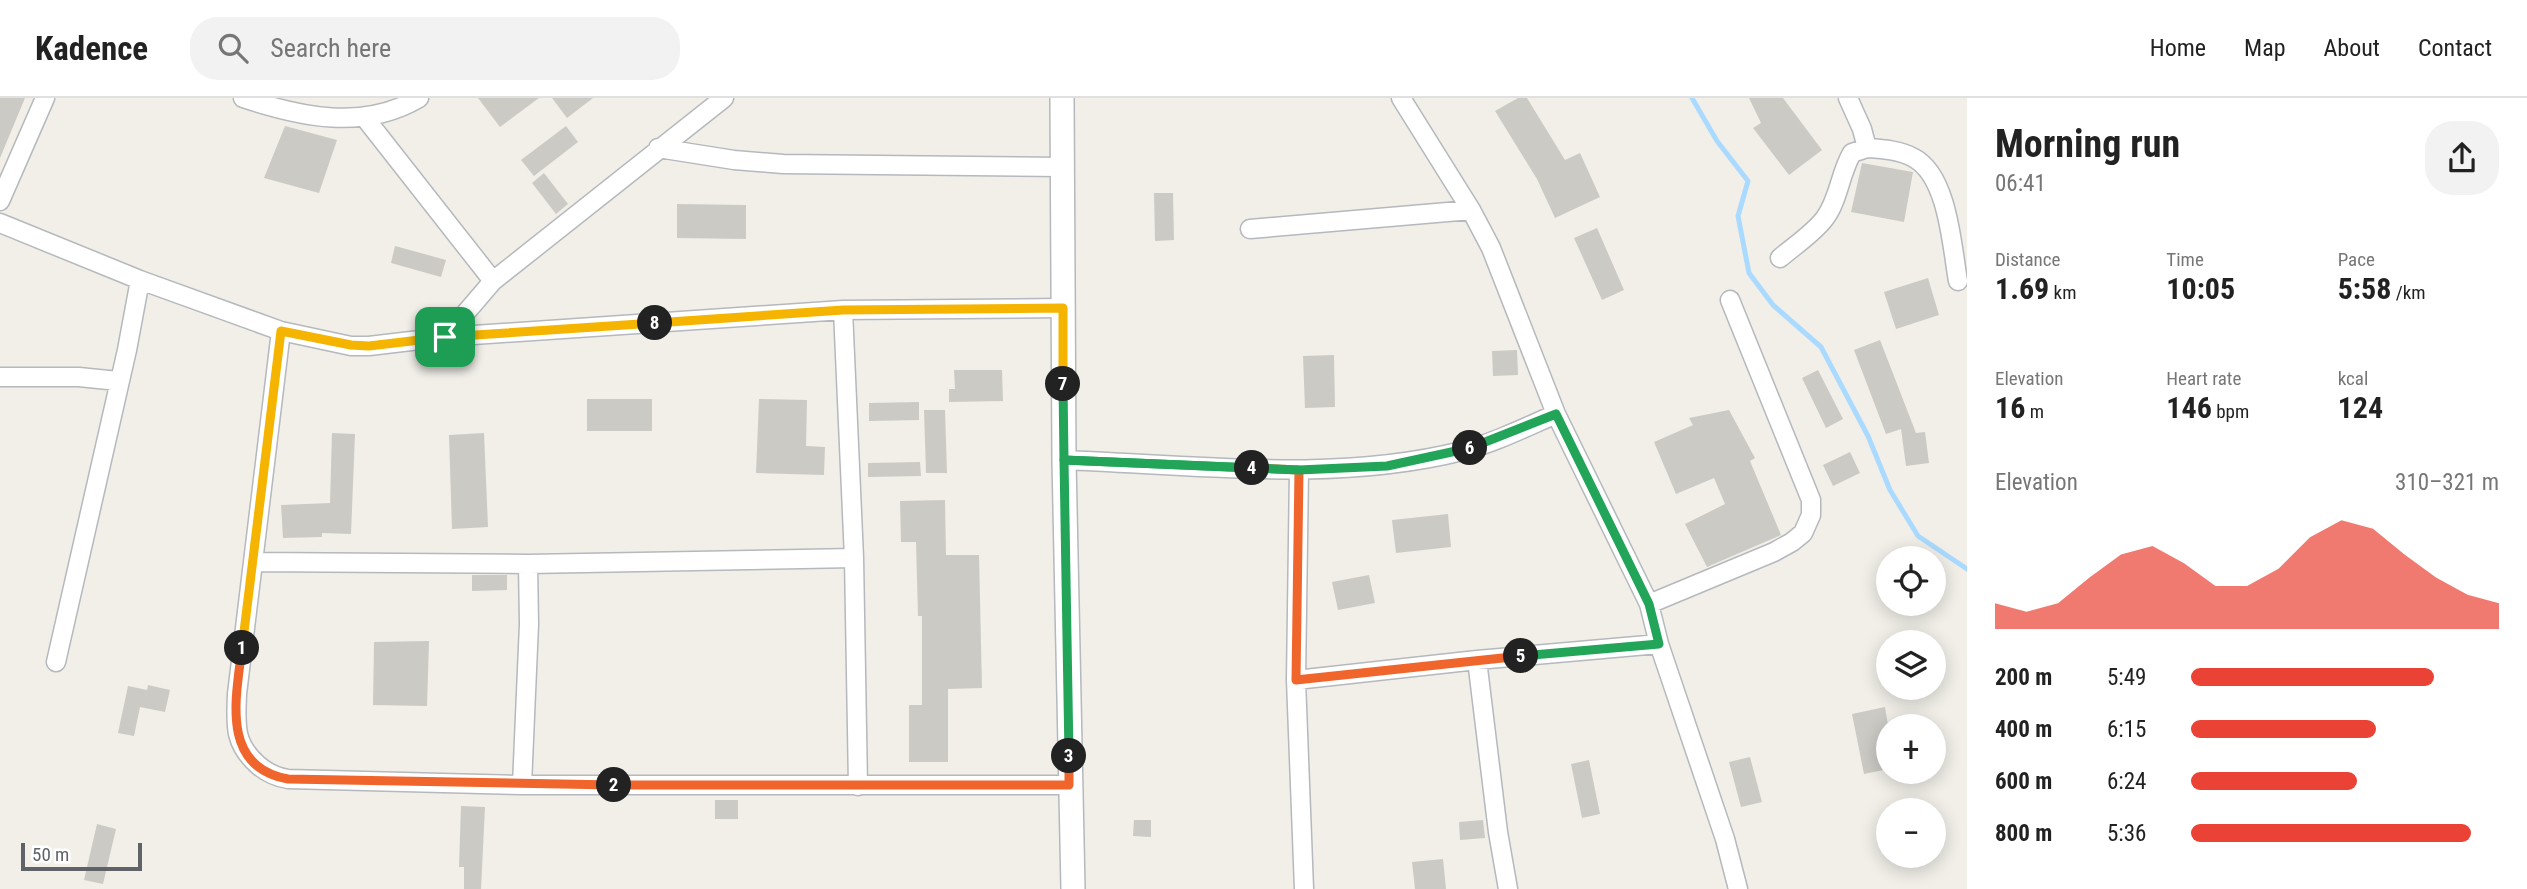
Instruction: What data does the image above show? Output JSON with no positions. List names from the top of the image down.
{
  "scale_bar": "50 m",
  "page": {
    "header": "Kadence",
    "search": "Search here",
    "nav": [
      "Home",
      "Map",
      "About",
      "Contact"
    ],
    "heading": ["Morning run", "06:41"],
    "stats": [
      ["Distance", "1.69 km"],
      ["Time", "10:05"],
      ["Pace", "5:58 /km"],
      ["Elevation", "16 m"],
      ["Heart rate", "146 bpm"],
      ["kcal", "124"]
    ],
    "pins": [
      "8",
      "7",
      "6",
      "4",
      "1",
      "5",
      "3",
      "2"
    ],
    "chart": ["Elevation", "310–321 m"],
    "map_buttons": ["+", "−"],
    "list": [
      {
        "name": "200 m",
        "note": "5:49"
      },
      {
        "name": "400 m",
        "note": "6:15"
      },
      {
        "name": "600 m",
        "note": "6:24"
      },
      {
        "name": "800 m",
        "note": "5:36"
      }
    ],
    "scale": "50 m"
  }
}
